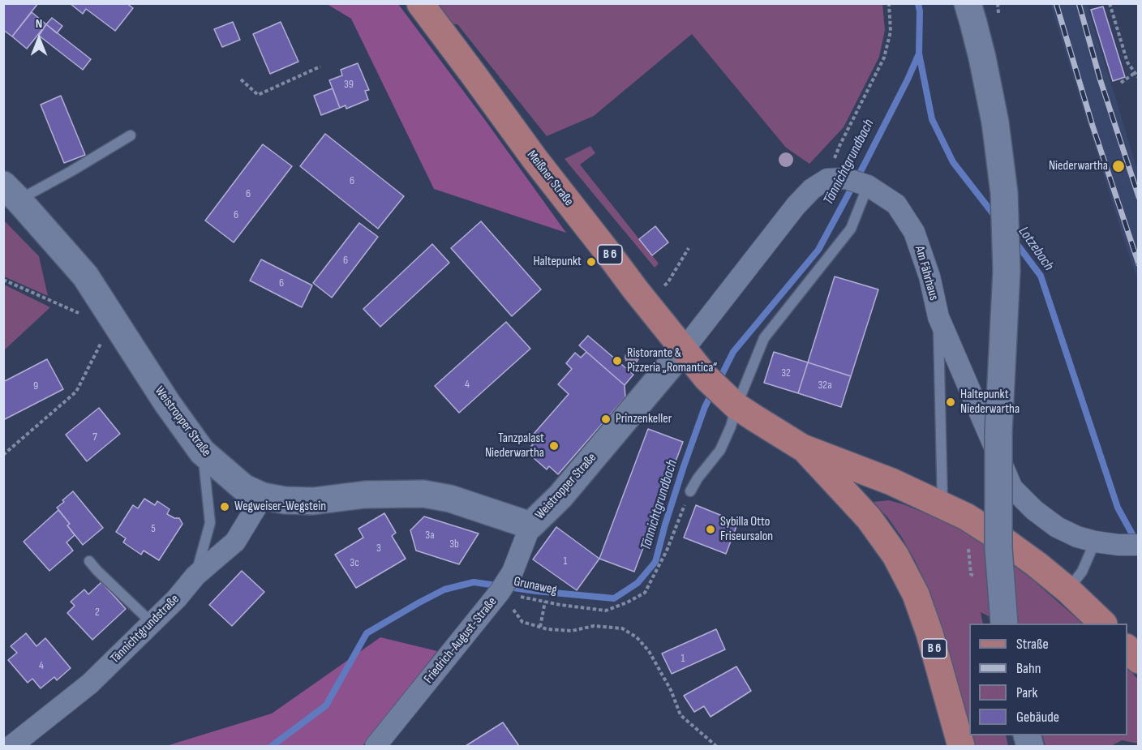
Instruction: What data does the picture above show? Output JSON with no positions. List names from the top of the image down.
{
  "streets": {
    "main road": ["Meißner Straße", "B 6"],
    "street": [
      "Am Fährhaus",
      "Weistropper Straße",
      "Tännichtgrundstraße",
      "Friedrich-August-Straße"
    ],
    "path": ["Grunaweg"]
  },
  "crossings": [
    ["Meißner Straße", "B 6"],
    ["Meißner Straße", "Weistropper Straße"],
    ["B 6", "Weistropper Straße"],
    ["Weistropper Straße", "Tännichtgrundstraße"],
    ["Weistropper Straße", "Friedrich-August-Straße"],
    ["Grunaweg", "Friedrich-August-Straße"]
  ],
  "water": ["Tännichtgrundbach", "Lotzebach"],
  "places": [
    "Niederwartha",
    "Haltepunkt",
    "Ristorante & Pizzeria „Romantica“",
    "Haltepunkt Niederwartha",
    "Prinzenkeller",
    "Tanzpalast Niederwartha",
    "Wegweiser-Wegstein",
    "Sybilla Otto Friseursalon"
  ],
  "house_numbers": [
    "39",
    "6",
    "6",
    "6",
    "6",
    "6",
    "32",
    "4",
    "32a",
    "9",
    "7",
    "5",
    "3a",
    "3b",
    "3",
    "1",
    "3c",
    "2",
    "1",
    "4"
  ],
  "legend": [
    "Straße",
    "Bahn",
    "Park",
    "Gebäude"
  ],
  "north": "top"
}
